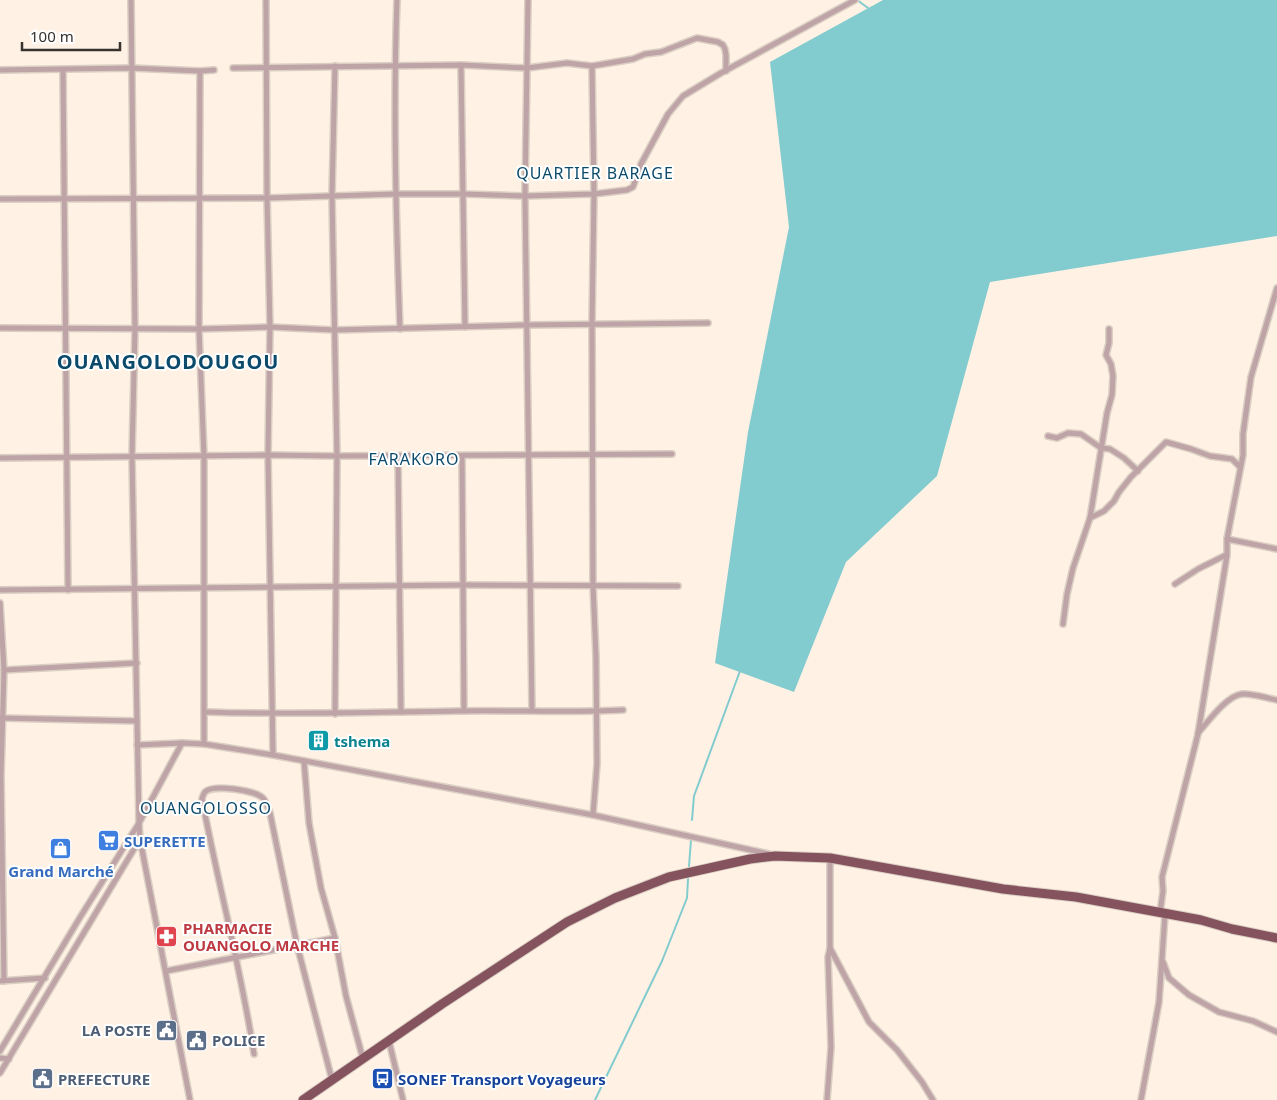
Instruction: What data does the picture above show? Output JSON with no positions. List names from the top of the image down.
{
  "districts": [
    "QUARTIER BARAGE",
    "OUANGOLODOUGOU",
    "FARAKORO",
    "OUANGOLOSSO"
  ],
  "places": {
    "building": ["tshema"],
    "supermarket": ["SUPERETTE"],
    "shop": ["Grand Marché"],
    "pharmacy": ["PHARMACIE OUANGOLO MARCHE"],
    "public building": ["LA POSTE", "POLICE", "PREFECTURE"],
    "bus stop": ["SONEF Transport Voyageurs"]
  },
  "scale_bar": "100 m"
}
